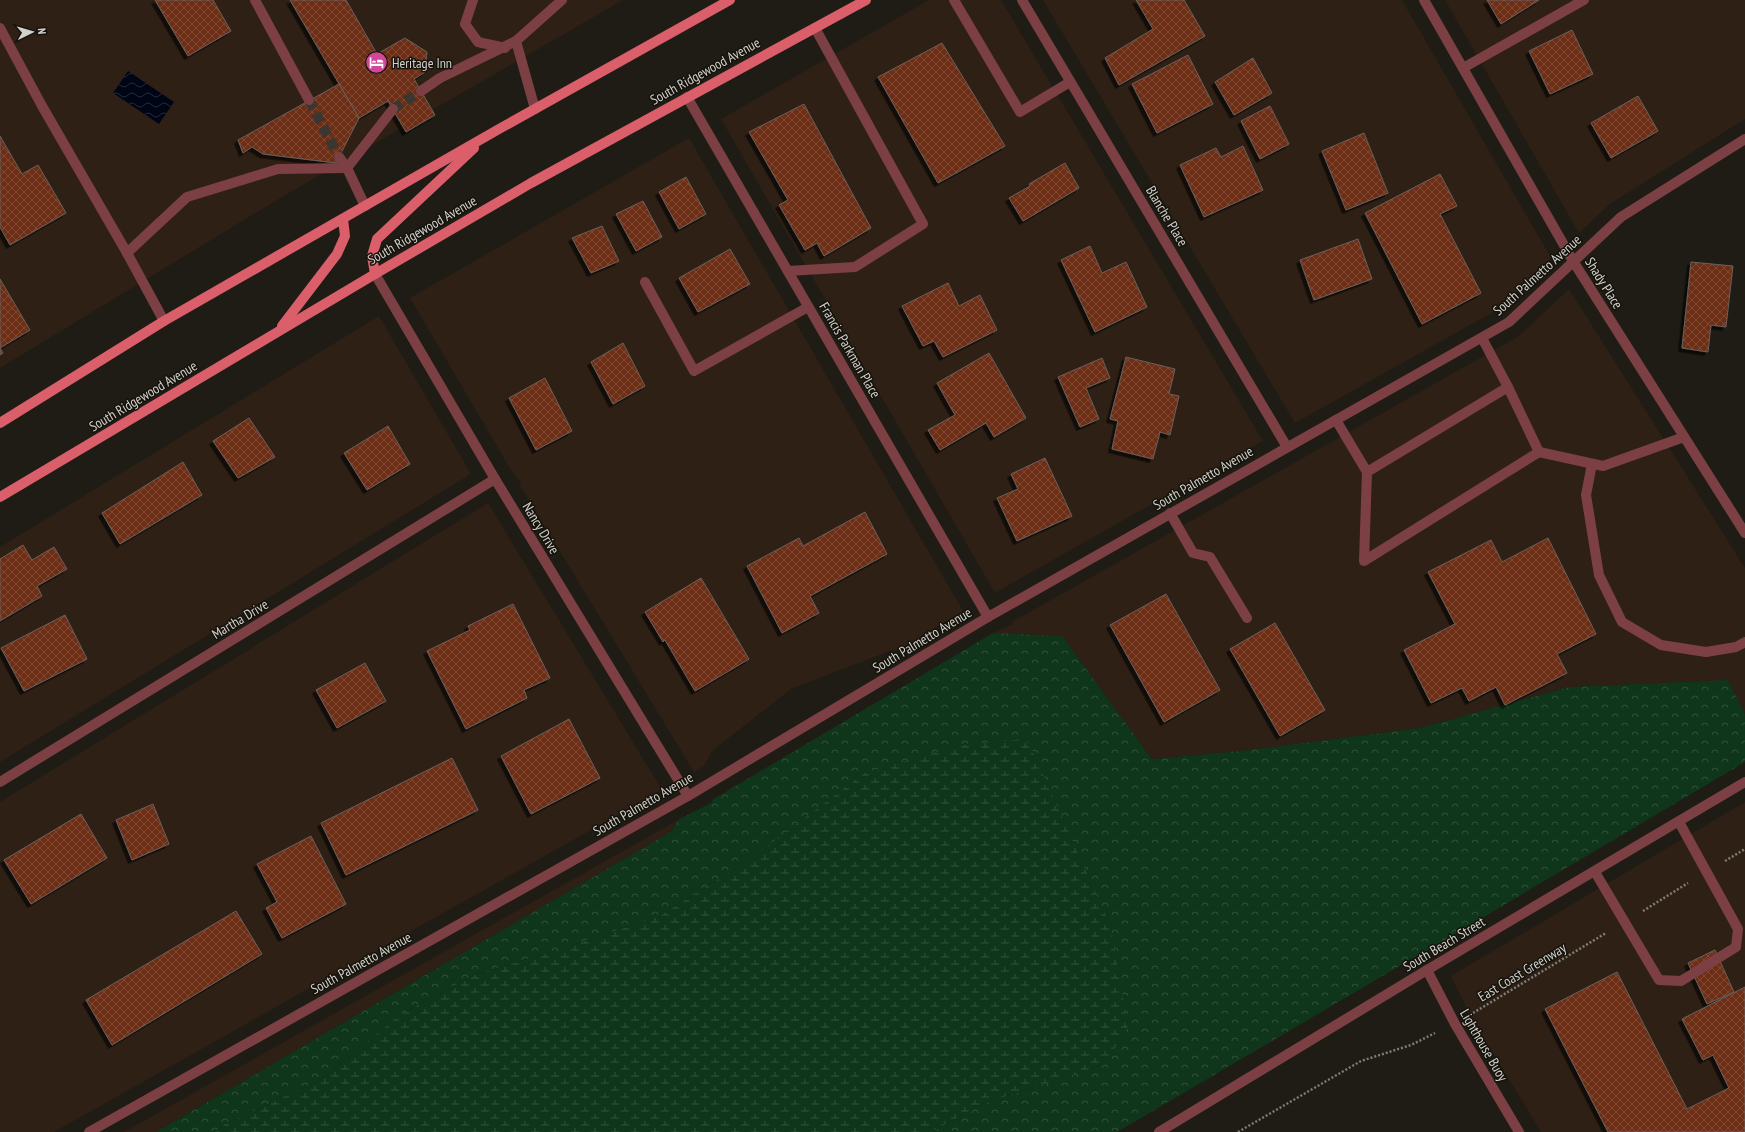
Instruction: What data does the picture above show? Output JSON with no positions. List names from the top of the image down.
{
  "streets": {
    "main road": ["South Ridgewood Avenue"],
    "street": [
      "Blanche Place",
      "South Palmetto Avenue",
      "Shady Place",
      "Francis Parkman Place",
      "Nancy Drive",
      "Martha Drive",
      "South Beach Street",
      "Lighthouse Buoy"
    ],
    "path": ["East Coast Greenway"]
  },
  "crossings": [
    ["South Ridgewood Avenue", "Francis Parkman Place"],
    ["South Ridgewood Avenue", "Nancy Drive"],
    ["Blanche Place", "South Palmetto Avenue"],
    ["South Palmetto Avenue", "Shady Place"],
    ["South Palmetto Avenue", "Francis Parkman Place"],
    ["South Palmetto Avenue", "Nancy Drive"],
    ["Nancy Drive", "Martha Drive"],
    ["South Beach Street", "Lighthouse Buoy"],
    ["East Coast Greenway", "Lighthouse Buoy"]
  ],
  "places": {
    "hotel": ["Heritage Inn"]
  },
  "north": "right"
}
